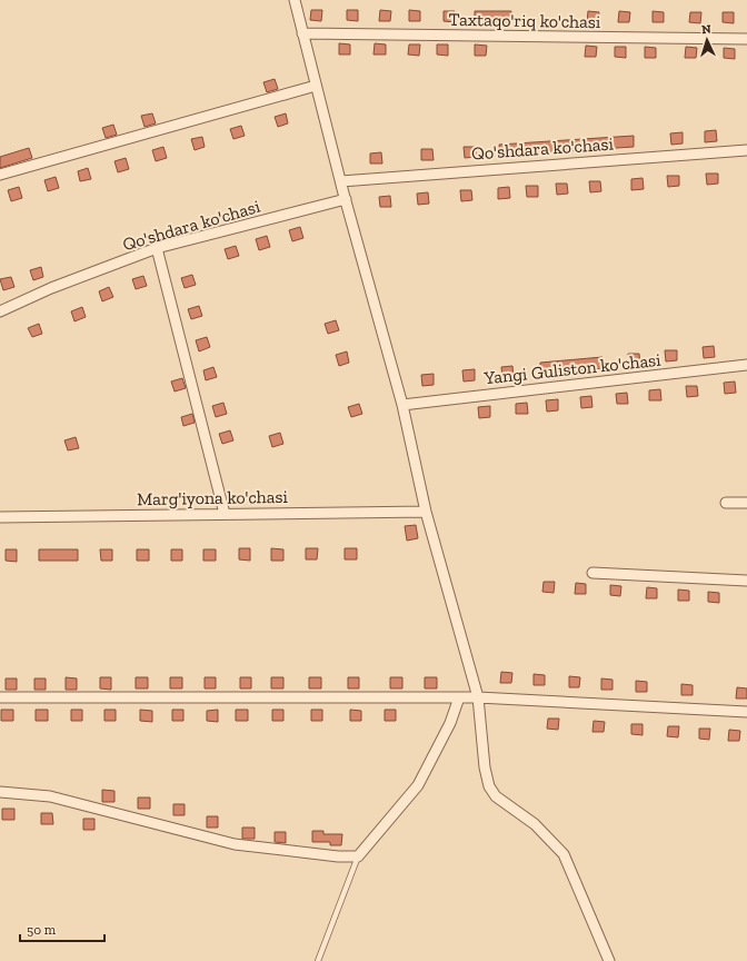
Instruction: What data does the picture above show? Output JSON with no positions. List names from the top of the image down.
{
  "streets": {
    "street": [
      "Taxtaqo'riq ko'chasi",
      "Qo'shdara ko'chasi",
      "Yangi Guliston ko'chasi",
      "Marg'iyona ko'chasi"
    ]
  },
  "scale_bar": "50 m",
  "north": "top"
}
